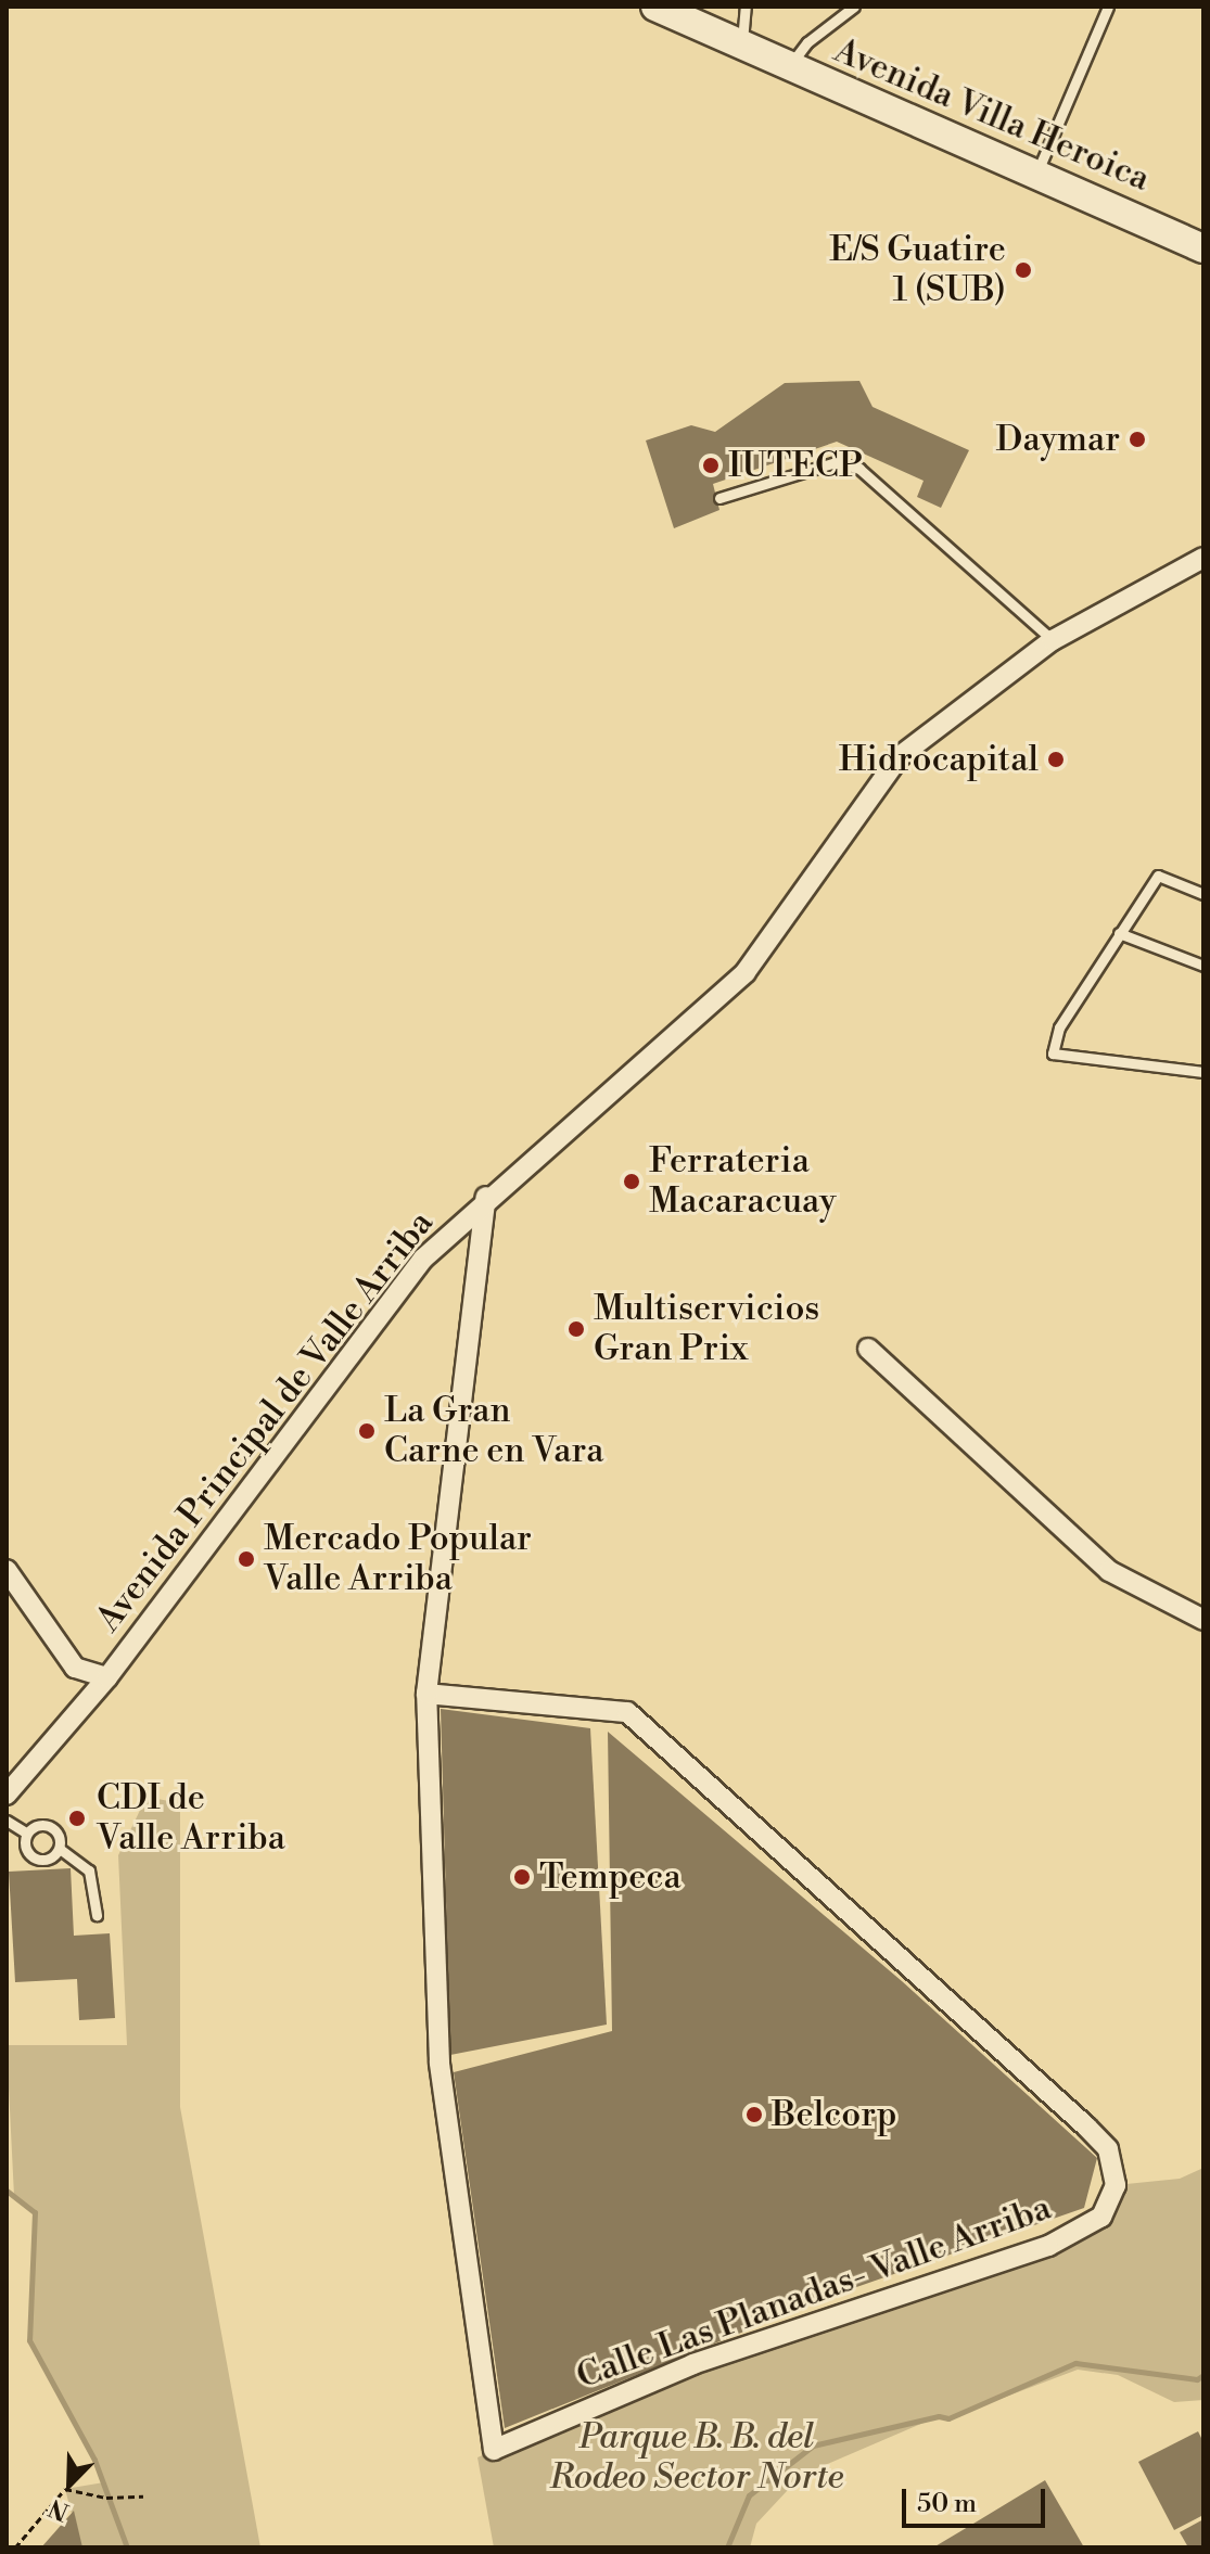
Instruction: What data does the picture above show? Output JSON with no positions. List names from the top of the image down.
{
  "streets": {
    "main road": ["Avenida Villa Heroica"],
    "street": ["Avenida Principal de Valle Arriba", "Calle Las Planadas- Valle Arriba"]
  },
  "crossings": [
    ["Avenida Principal de Valle Arriba", "Calle Las Planadas- Valle Arriba"]
  ],
  "parks": ["Parque B. B. del Rodeo Sector Norte"],
  "places": [
    "E/S Guatire 1 (SUB)",
    "Daymar",
    "IUTECP",
    "Hidrocapital",
    "Ferrateria Macaracuay",
    "Multiservicios Gran Prix",
    "La Gran Carne en Vara",
    "Mercado Popular Valle Arriba",
    "CDI de Valle Arriba",
    "Tempeca",
    "Belcorp"
  ],
  "scale_bar": "50 m",
  "north": "bottom left"
}
